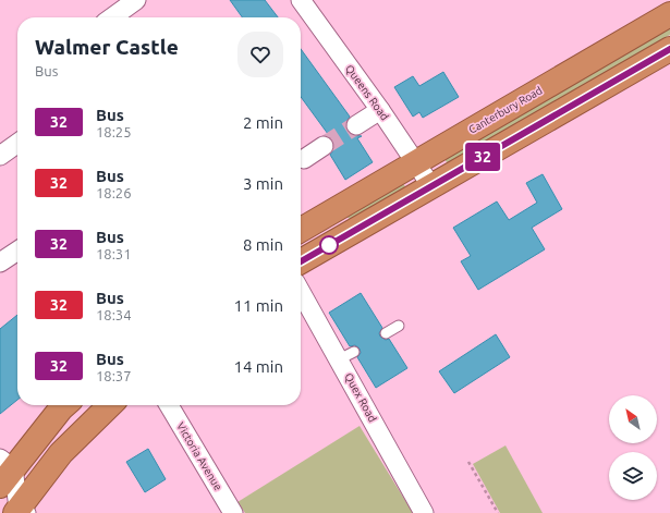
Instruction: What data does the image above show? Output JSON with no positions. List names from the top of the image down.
{
  "streets": {
    "highway": ["Canterbury Road"],
    "street": ["Queens Road", "Quex Road", "Victoria Avenue"]
  },
  "crossings": [
    ["Queens Road", "Canterbury Road"]
  ],
  "lines": ["bus line 32"],
  "north": "top left",
  "page": {
    "on_map": "32",
    "heading": ["Walmer Castle", "Bus"],
    "list": [
      {
        "mark": "32",
        "name": "Bus",
        "note": "18:25",
        "value": "2 min"
      },
      {
        "mark": "32",
        "name": "Bus",
        "note": "18:26",
        "value": "3 min"
      },
      {
        "mark": "32",
        "name": "Bus",
        "note": "18:31",
        "value": "8 min"
      },
      {
        "mark": "32",
        "name": "Bus",
        "note": "18:34",
        "value": "11 min"
      },
      {
        "mark": "32",
        "name": "Bus",
        "note": "18:37",
        "value": "14 min"
      }
    ]
  }
}
